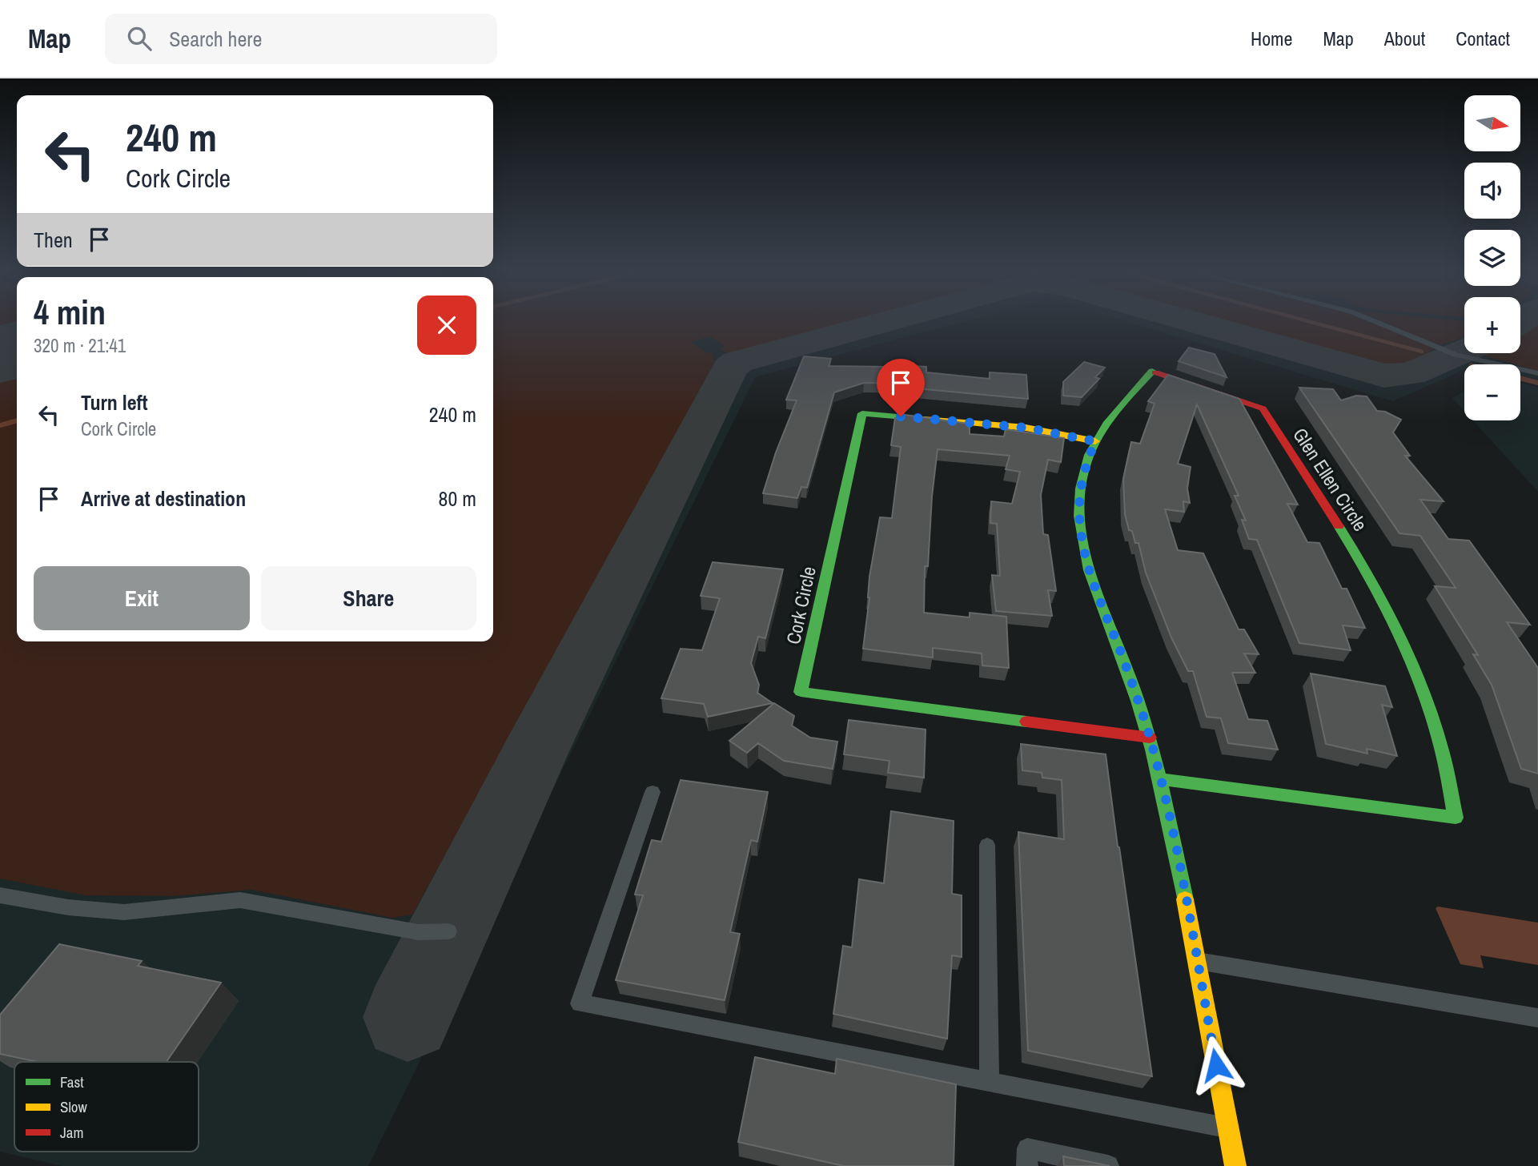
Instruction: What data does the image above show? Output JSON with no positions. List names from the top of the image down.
{
  "streets": {
    "street": ["Glen Ellen Circle", "Cork Circle"]
  },
  "crossings": [
    ["Glen Ellen Circle", "Cork Circle"]
  ],
  "legend": ["Fast", "Slow", "Jam"],
  "north": "right",
  "page": {
    "header": "Map",
    "search": "Search here",
    "nav": [
      "Home",
      "Map",
      "About",
      "Contact"
    ],
    "map_buttons": ["+", "−"],
    "turn": ["240 m", "Cork Circle"],
    "then": "Then",
    "heading": ["4 min", "320 m · 21:41"],
    "list": [
      {
        "name": "Turn left",
        "note": "Cork Circle",
        "value": "240 m"
      },
      {
        "name": "Arrive at destination",
        "value": "80 m"
      }
    ],
    "buttons": ["Exit", "Share"]
  }
}
